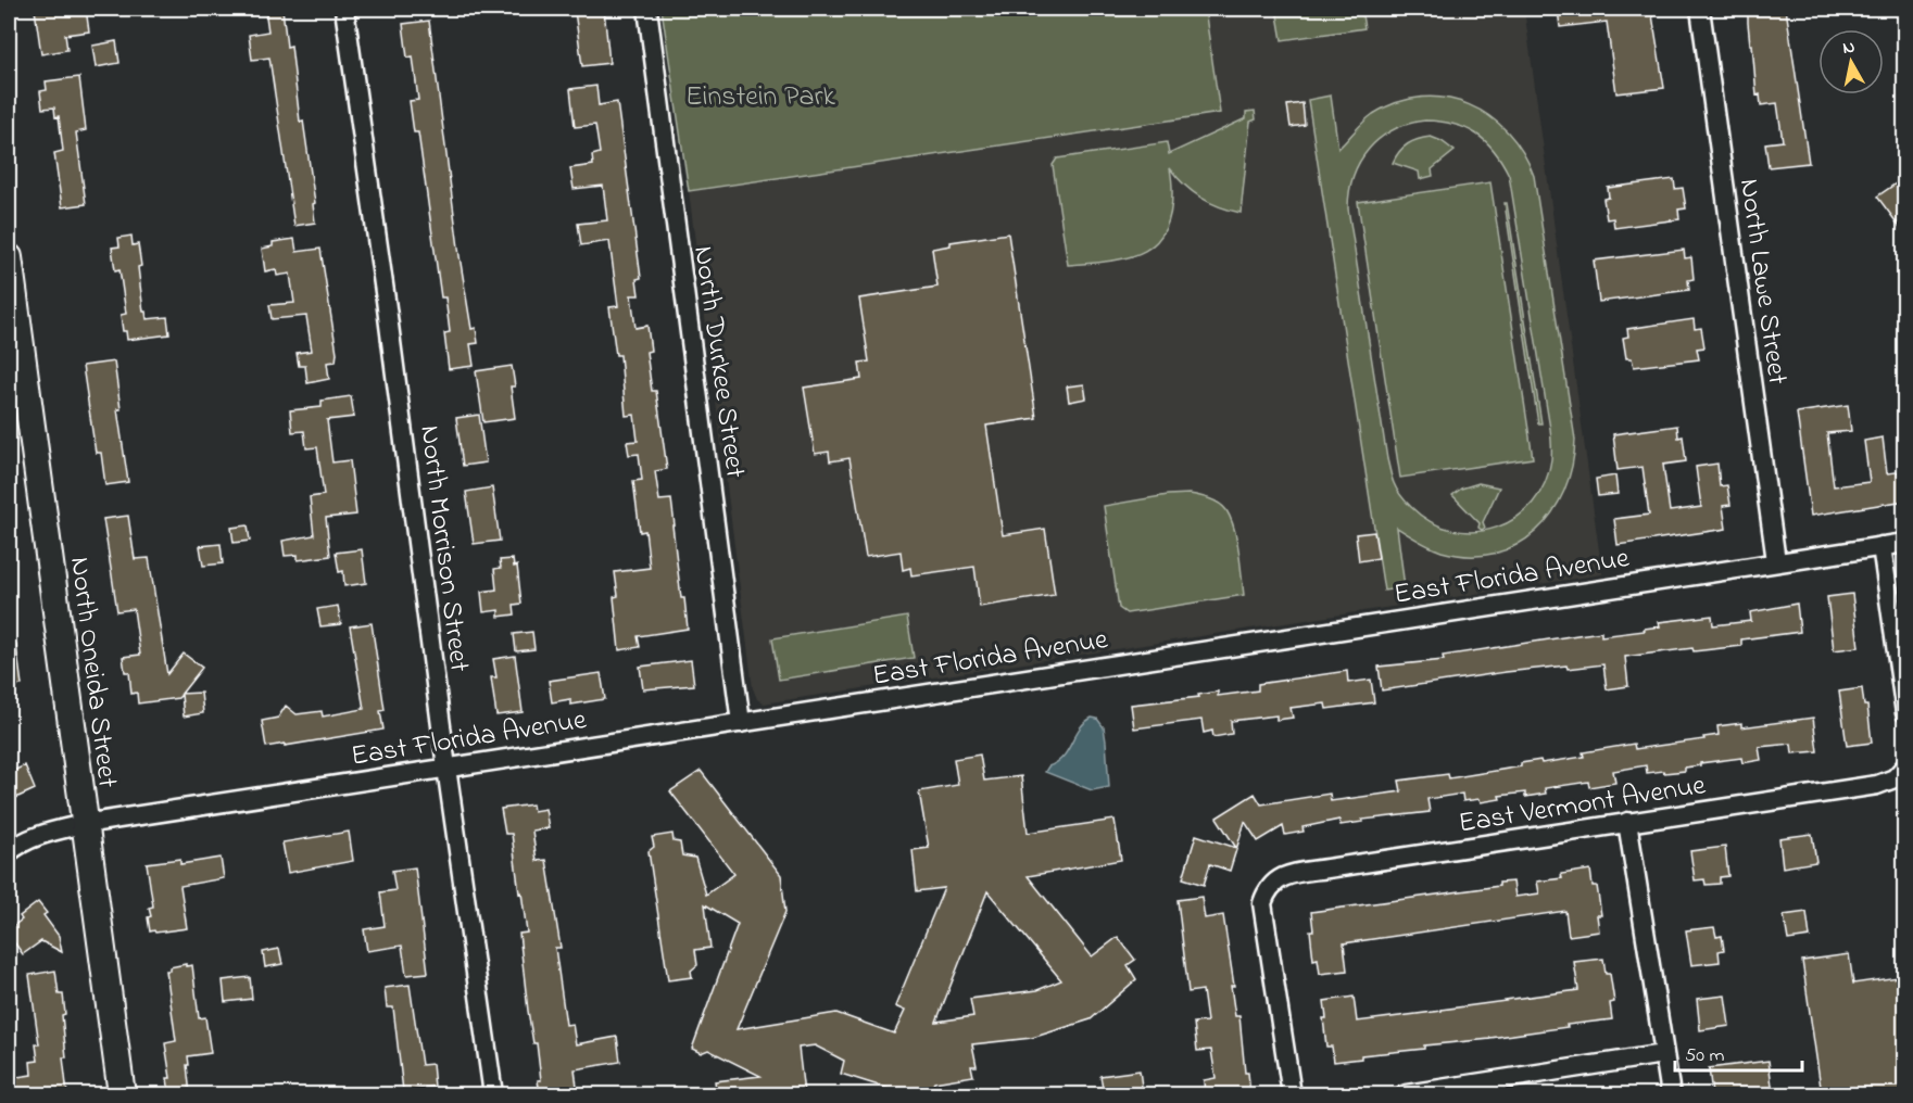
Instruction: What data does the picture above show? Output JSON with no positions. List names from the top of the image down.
{
  "streets": {
    "street": [
      "North Lawe Street",
      "North Durkee Street",
      "North Morrison Street",
      "East Florida Avenue",
      "North Oneida Street",
      "East Vermont Avenue"
    ]
  },
  "crossings": [
    ["North Lawe Street", "East Florida Avenue"],
    ["North Durkee Street", "East Florida Avenue"],
    ["North Morrison Street", "East Florida Avenue"],
    ["East Florida Avenue", "North Oneida Street"]
  ],
  "parks": ["Einstein Park"],
  "scale_bar": "50 m",
  "north": "top"
}
